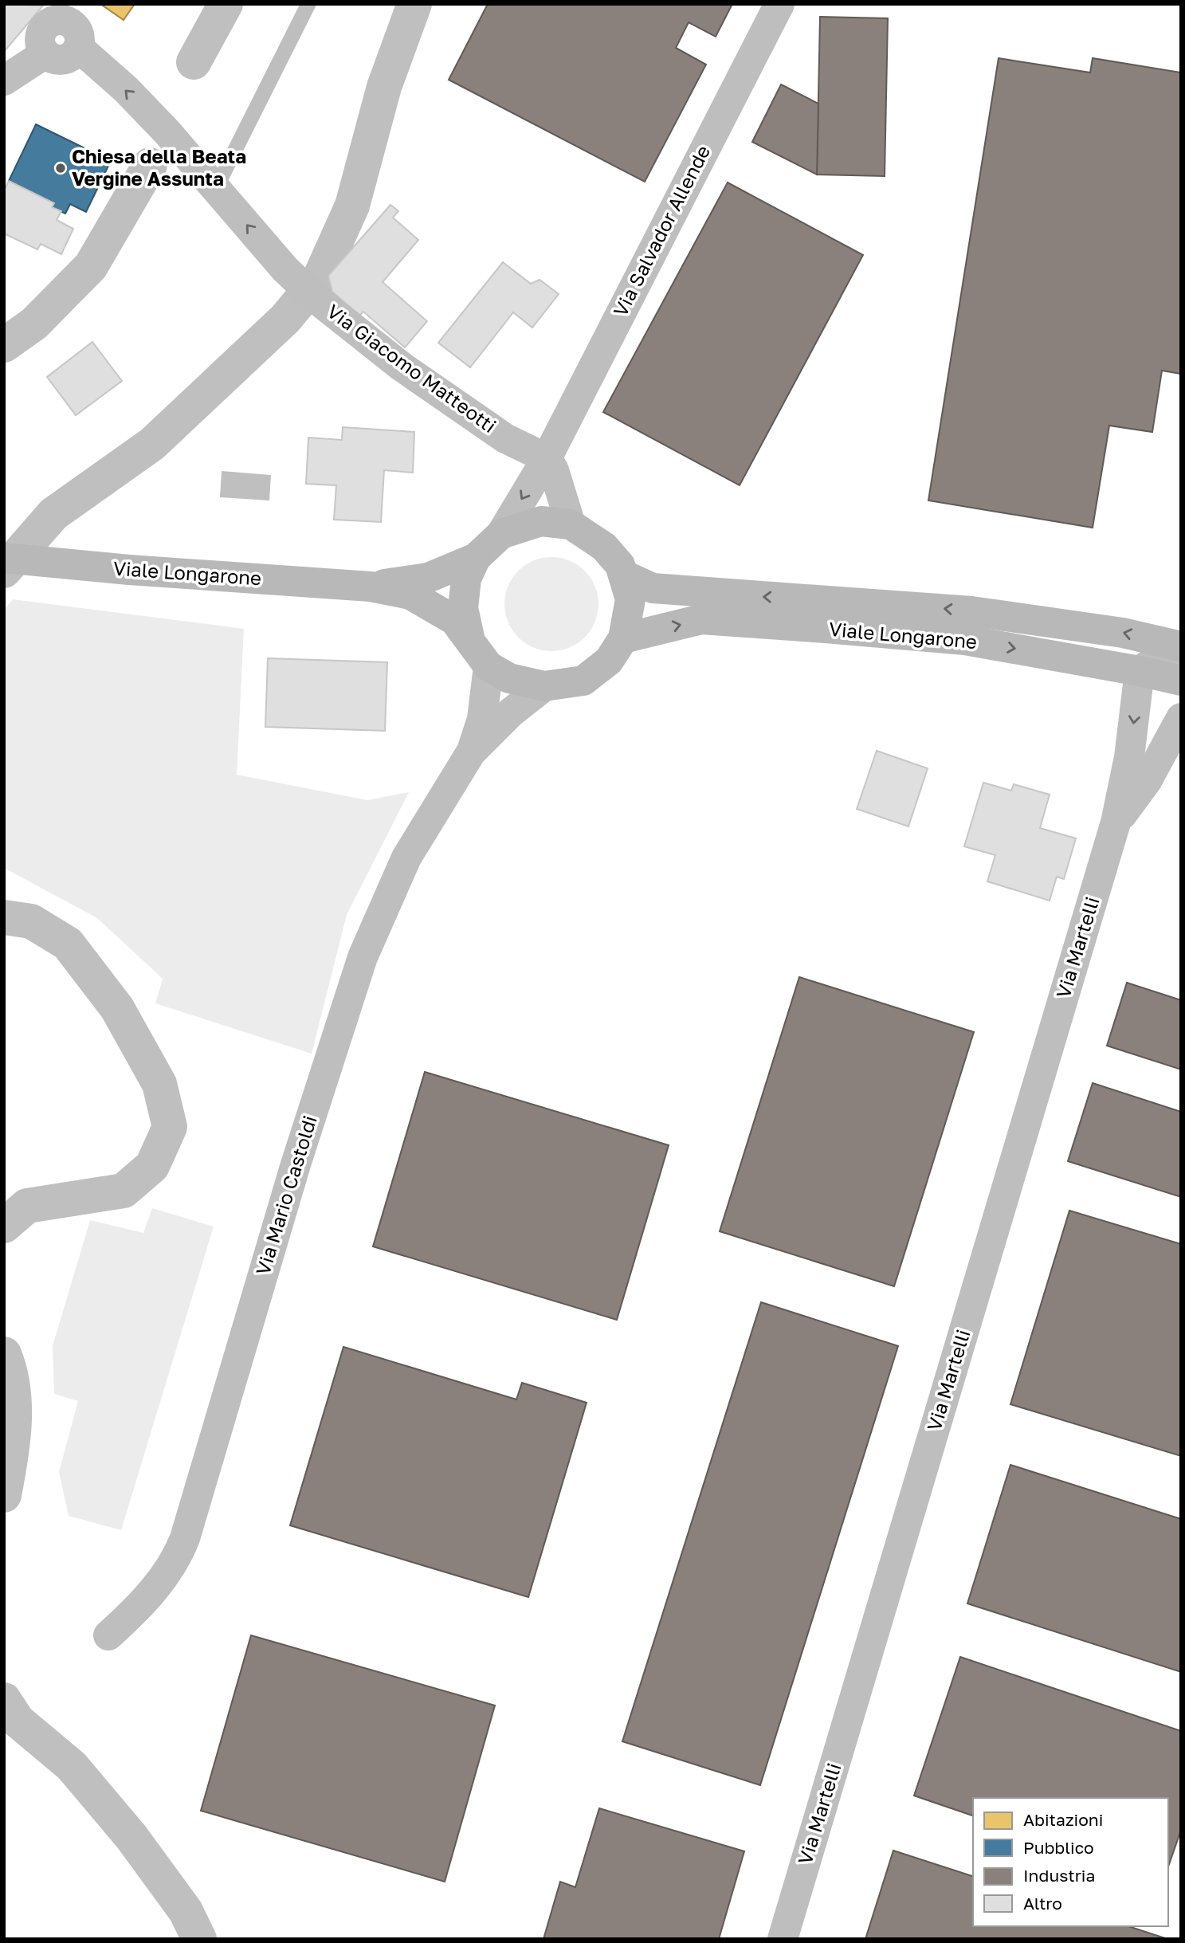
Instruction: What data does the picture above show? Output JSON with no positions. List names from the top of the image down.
{
  "streets": {
    "main road": ["Viale Longarone"],
    "street": [
      "Via Salvador Allende",
      "Via Giacomo Matteotti",
      "Via Martelli",
      "Via Mario Castoldi"
    ]
  },
  "crossings": [
    ["Via Salvador Allende", "Via Giacomo Matteotti"],
    ["Via Salvador Allende", "Viale Longarone"],
    ["Via Salvador Allende", "Via Mario Castoldi"],
    ["Viale Longarone", "Via Martelli"],
    ["Viale Longarone", "Via Mario Castoldi"]
  ],
  "one_way": ["Via Giacomo Matteotti"],
  "places": ["Chiesa della Beata Vergine Assunta"],
  "legend": [
    "Abitazioni",
    "Pubblico",
    "Industria",
    "Altro"
  ]
}
